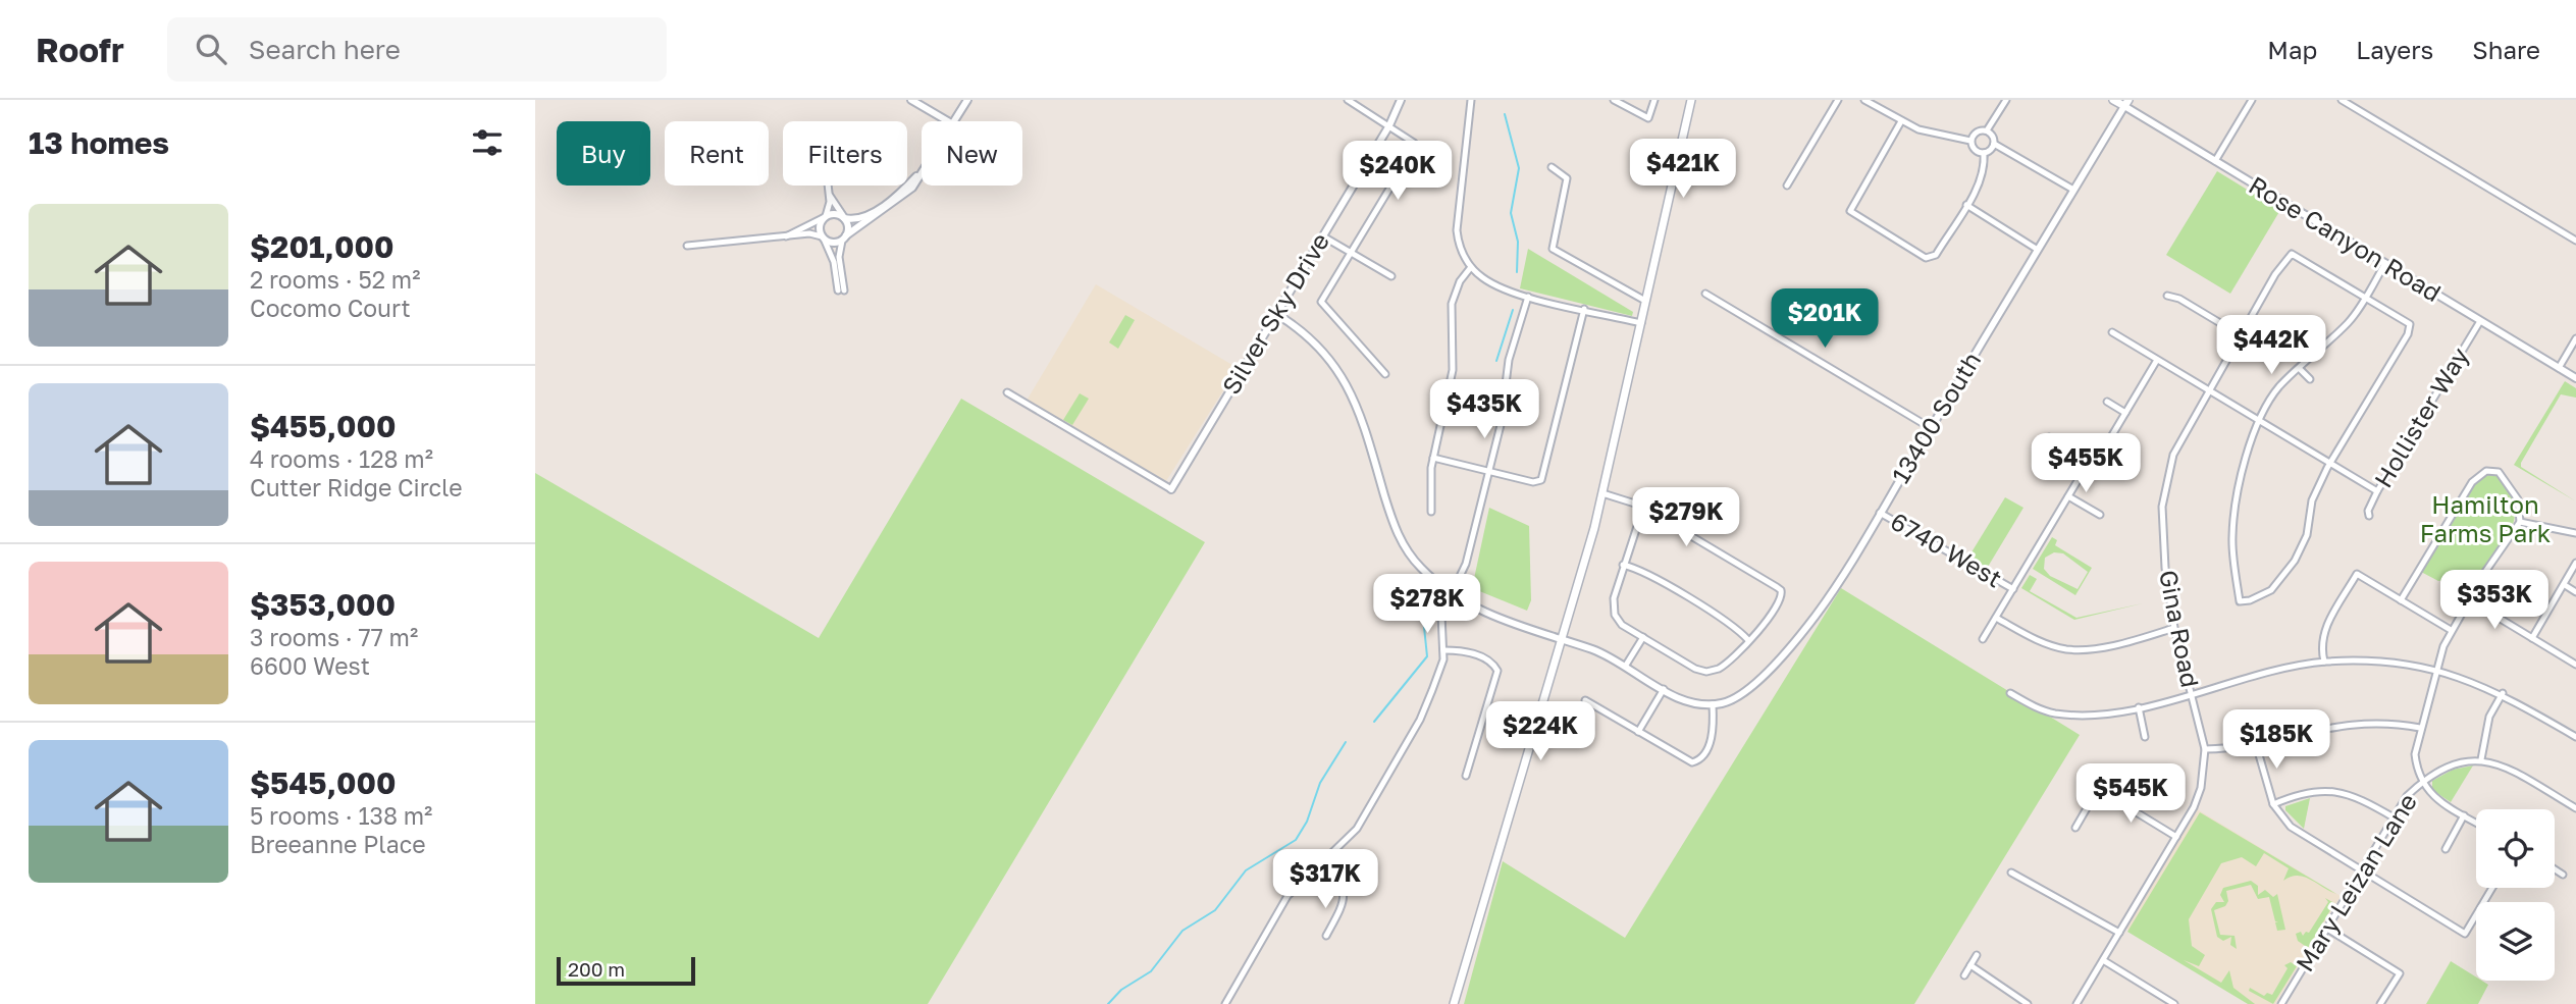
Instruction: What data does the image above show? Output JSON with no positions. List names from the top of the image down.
{
  "streets": {
    "main road": ["Rose Canyon Road"],
    "street": [
      "Silver Sky Drive",
      "13400 South",
      "Hollister Way",
      "6740 West",
      "Gina Road",
      "Mary Leizan Lane"
    ]
  },
  "crossings": [
    ["Rose Canyon Road", "13400 South"],
    ["Rose Canyon Road", "Hollister Way"],
    ["13400 South", "6740 West"]
  ],
  "parks": ["Hamilton Farms Park"],
  "scale_bar": "200 m",
  "page": {
    "header": "Roofr",
    "search": "Search here",
    "nav": ["Map", "Layers", "Share"],
    "heading": "13 homes",
    "chip": [
      "Buy",
      "Rent",
      "Filters",
      "New"
    ],
    "price": [
      "$421K",
      "$240K",
      "$201K",
      "$442K",
      "$435K",
      "$455K",
      "$279K",
      "$353K",
      "$278K",
      "$224K",
      "$185K",
      "$545K",
      "$317K"
    ],
    "list": [
      {
        "name": "$201,000",
        "note": "2 rooms · 52 m² · Cocomo Court"
      },
      {
        "name": "$455,000",
        "note": "4 rooms · 128 m² · Cutter Ridge Circle"
      },
      {
        "name": "$353,000",
        "note": "3 rooms · 77 m² · 6600 West"
      },
      {
        "name": "$545,000",
        "note": "5 rooms · 138 m² · Breeanne Place"
      }
    ],
    "scale": "200 m"
  }
}
